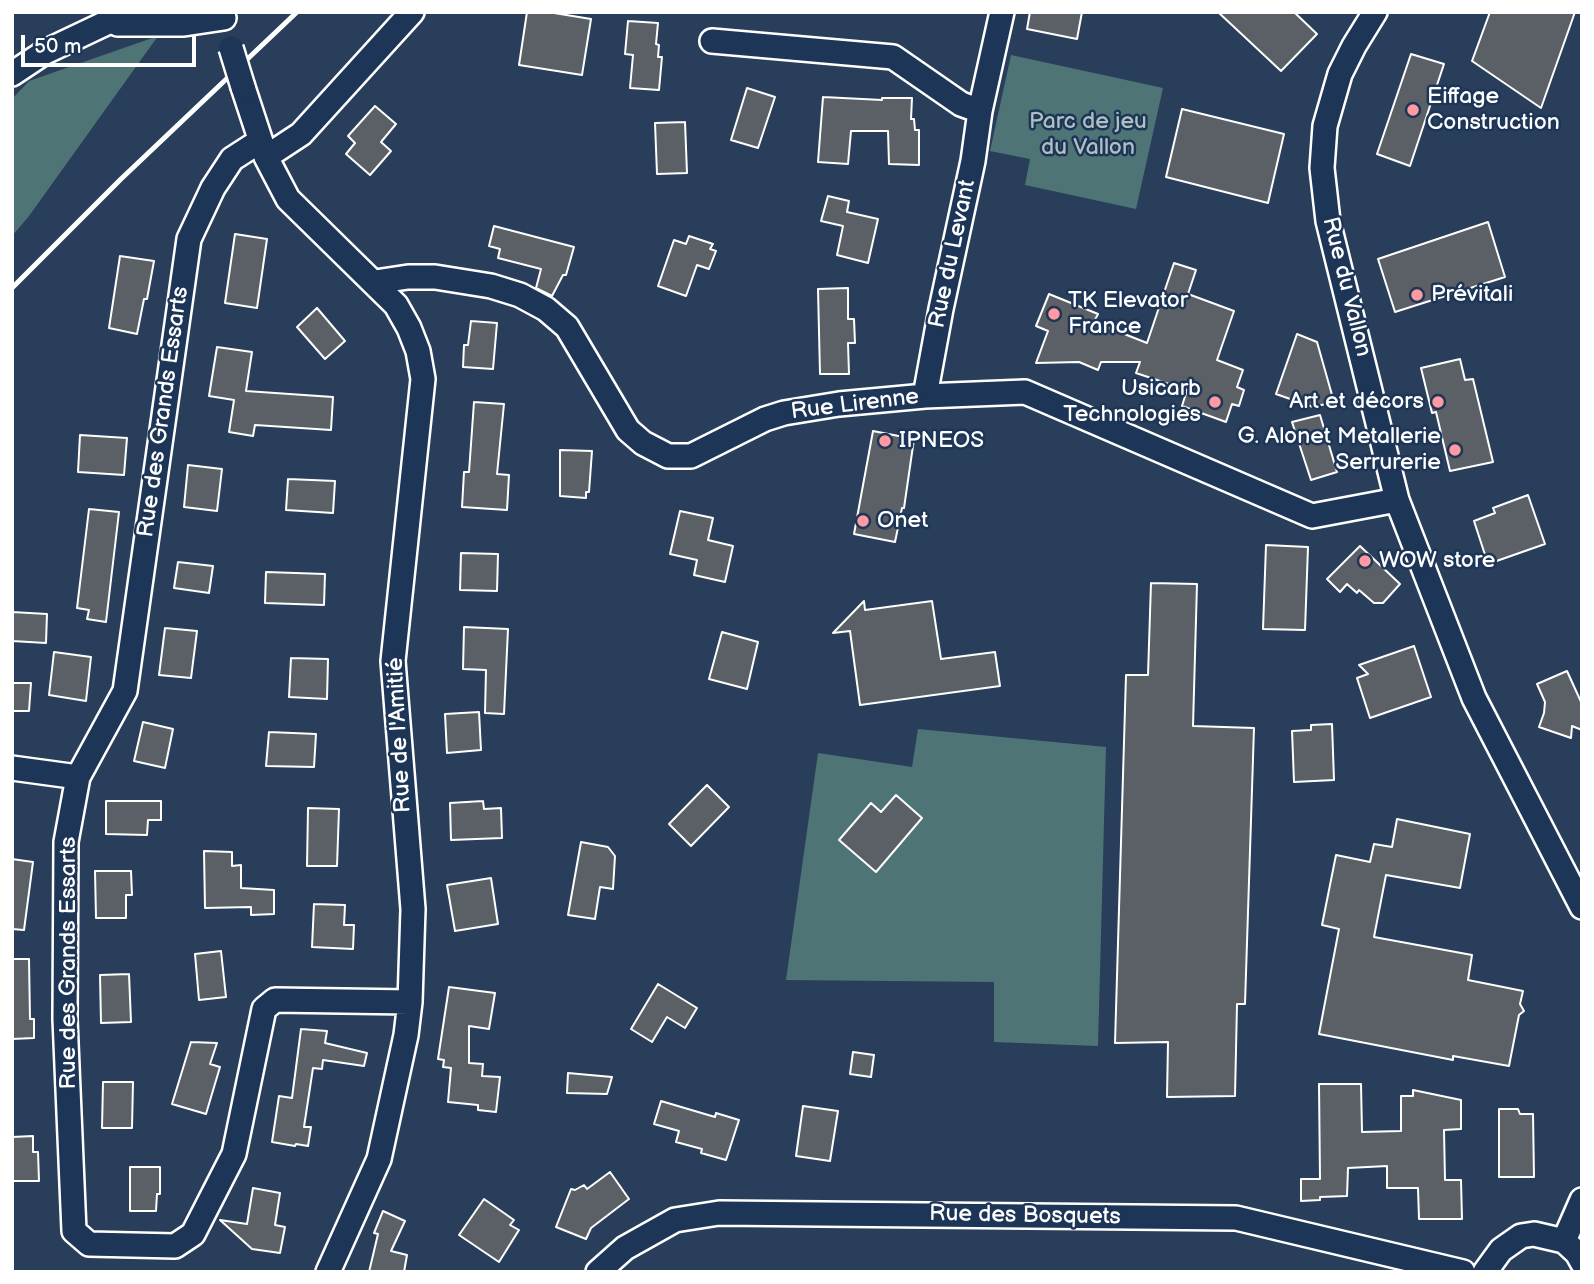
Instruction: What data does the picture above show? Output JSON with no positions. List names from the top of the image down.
{
  "streets": {
    "street": [
      "Rue du Levant",
      "Rue du Vallon",
      "Rue Lirenne",
      "Rue des Grands Essarts",
      "Rue de l'Amitié",
      "Rue des Bosquets"
    ]
  },
  "crossings": [
    ["Rue du Levant", "Rue Lirenne"],
    ["Rue du Vallon", "Rue Lirenne"],
    ["Rue Lirenne", "Rue de l'Amitié"],
    ["Rue des Grands Essarts", "Rue de l'Amitié"]
  ],
  "parks": ["Parc de jeu du Vallon"],
  "places": [
    "Eiffage Construction",
    "Prévitali",
    "TK Elevator France",
    "Usicarb Technologies",
    "Art et décors",
    "IPNEOS",
    "G. Alonet Metallerie Serrurerie",
    "Onet",
    "WOW store"
  ],
  "scale_bar": "50 m"
}
